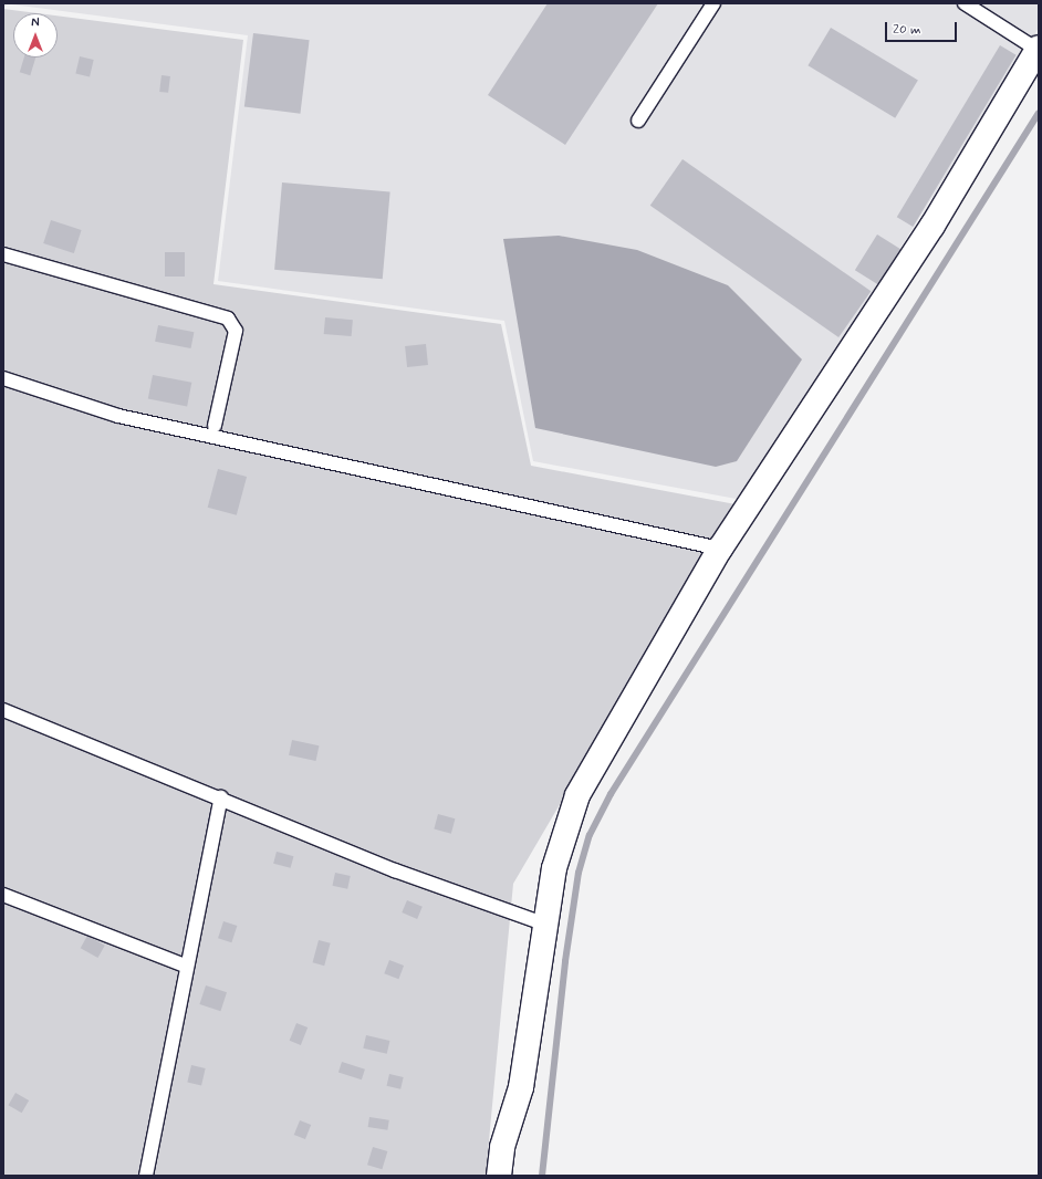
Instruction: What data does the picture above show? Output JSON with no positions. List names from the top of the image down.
{
  "scale_bar": "20 m",
  "north": "top"
}
